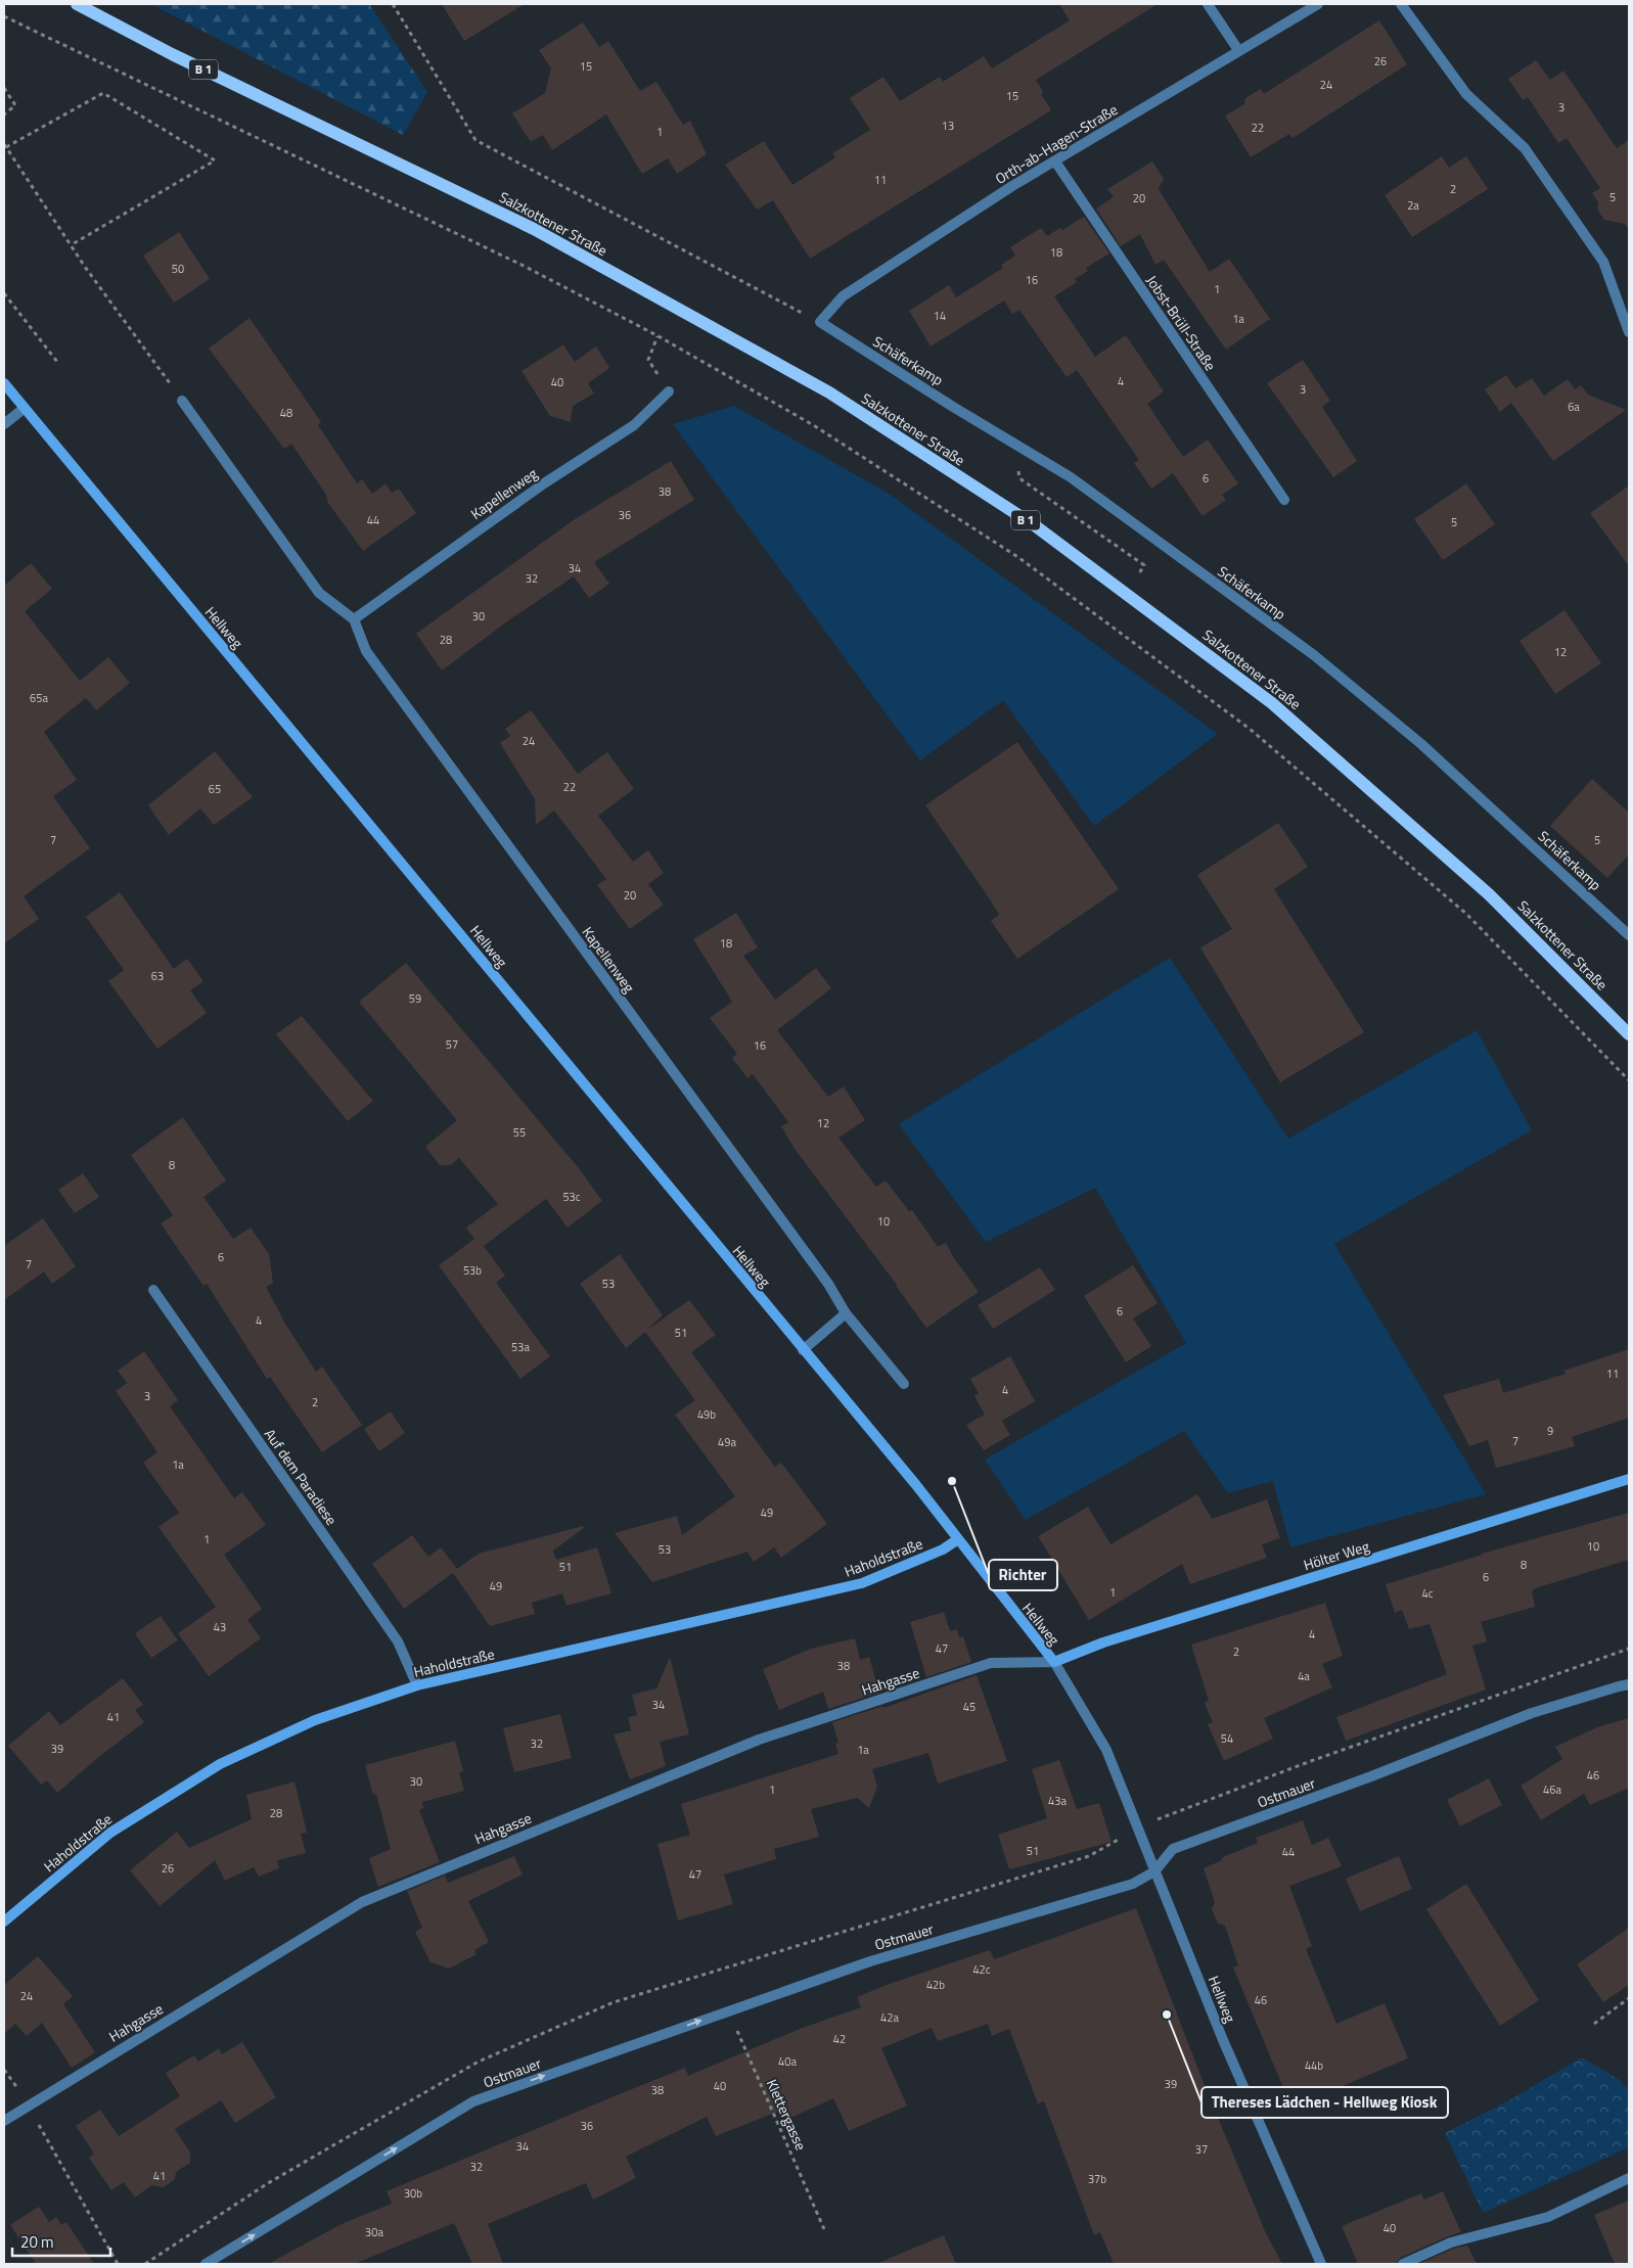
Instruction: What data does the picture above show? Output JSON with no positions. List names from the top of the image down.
{
  "streets": {
    "main road": [
      "B 1",
      "Salzkottener Straße",
      "Hellweg",
      "Hölter Weg",
      "Haholdstraße"
    ],
    "street": [
      "Orth-ab-Hagen-Straße",
      "Jobst-Brüll-Straße",
      "Schäferkamp",
      "Kapellenweg",
      "Auf dem Paradiese",
      "Hahgasse",
      "Ostmauer"
    ],
    "path": ["Klettergasse"]
  },
  "crossings": [
    ["Orth-ab-Hagen-Straße", "Jobst-Brüll-Straße"],
    ["Orth-ab-Hagen-Straße", "Schäferkamp"],
    ["Hellweg", "Hölter Weg"],
    ["Hellweg", "Haholdstraße"],
    ["Hellweg", "Hahgasse"],
    ["Hellweg", "Ostmauer"],
    ["Auf dem Paradiese", "Haholdstraße"],
    ["Hölter Weg", "Hahgasse"],
    ["Ostmauer", "Klettergasse"]
  ],
  "one_way": ["Ostmauer"],
  "places": ["Richter", "Thereses Lädchen - Hellweg Kiosk"],
  "house_numbers": [
    "26",
    "15",
    "24",
    "15",
    "3",
    "13",
    "22",
    "1",
    "11",
    "2",
    "5",
    "20",
    "2a",
    "18",
    "50",
    "16",
    "1",
    "14",
    "1a",
    "4",
    "40",
    "3",
    "6a",
    "48",
    "6",
    "38",
    "36",
    "44",
    "5",
    "34",
    "32",
    "30",
    "28",
    "12",
    "65a",
    "24",
    "22",
    "65",
    "7",
    "5",
    "20",
    "18",
    "63",
    "59",
    "57",
    "16",
    "12",
    "55",
    "8",
    "53c",
    "10",
    "6",
    "7",
    "53b",
    "53",
    "6",
    "4",
    "51",
    "53a",
    "11",
    "4",
    "3",
    "2",
    "49b",
    "9",
    "7",
    "49a",
    "1a",
    "49",
    "1",
    "10",
    "53",
    "8",
    "51",
    "6",
    "49",
    "1",
    "4c",
    "43",
    "4",
    "47",
    "2",
    "38",
    "4a",
    "34",
    "45",
    "41",
    "54",
    "32",
    "39",
    "1a",
    "46",
    "30",
    "1",
    "46a",
    "43a",
    "28",
    "51",
    "44",
    "26",
    "47",
    "42c",
    "42b",
    "24",
    "46",
    "42a",
    "42",
    "40a",
    "44b",
    "39",
    "40",
    "38",
    "36",
    "34",
    "37",
    "32",
    "41",
    "37b",
    "30b",
    "40",
    "30a"
  ],
  "scale_bar": "20 m"
}
